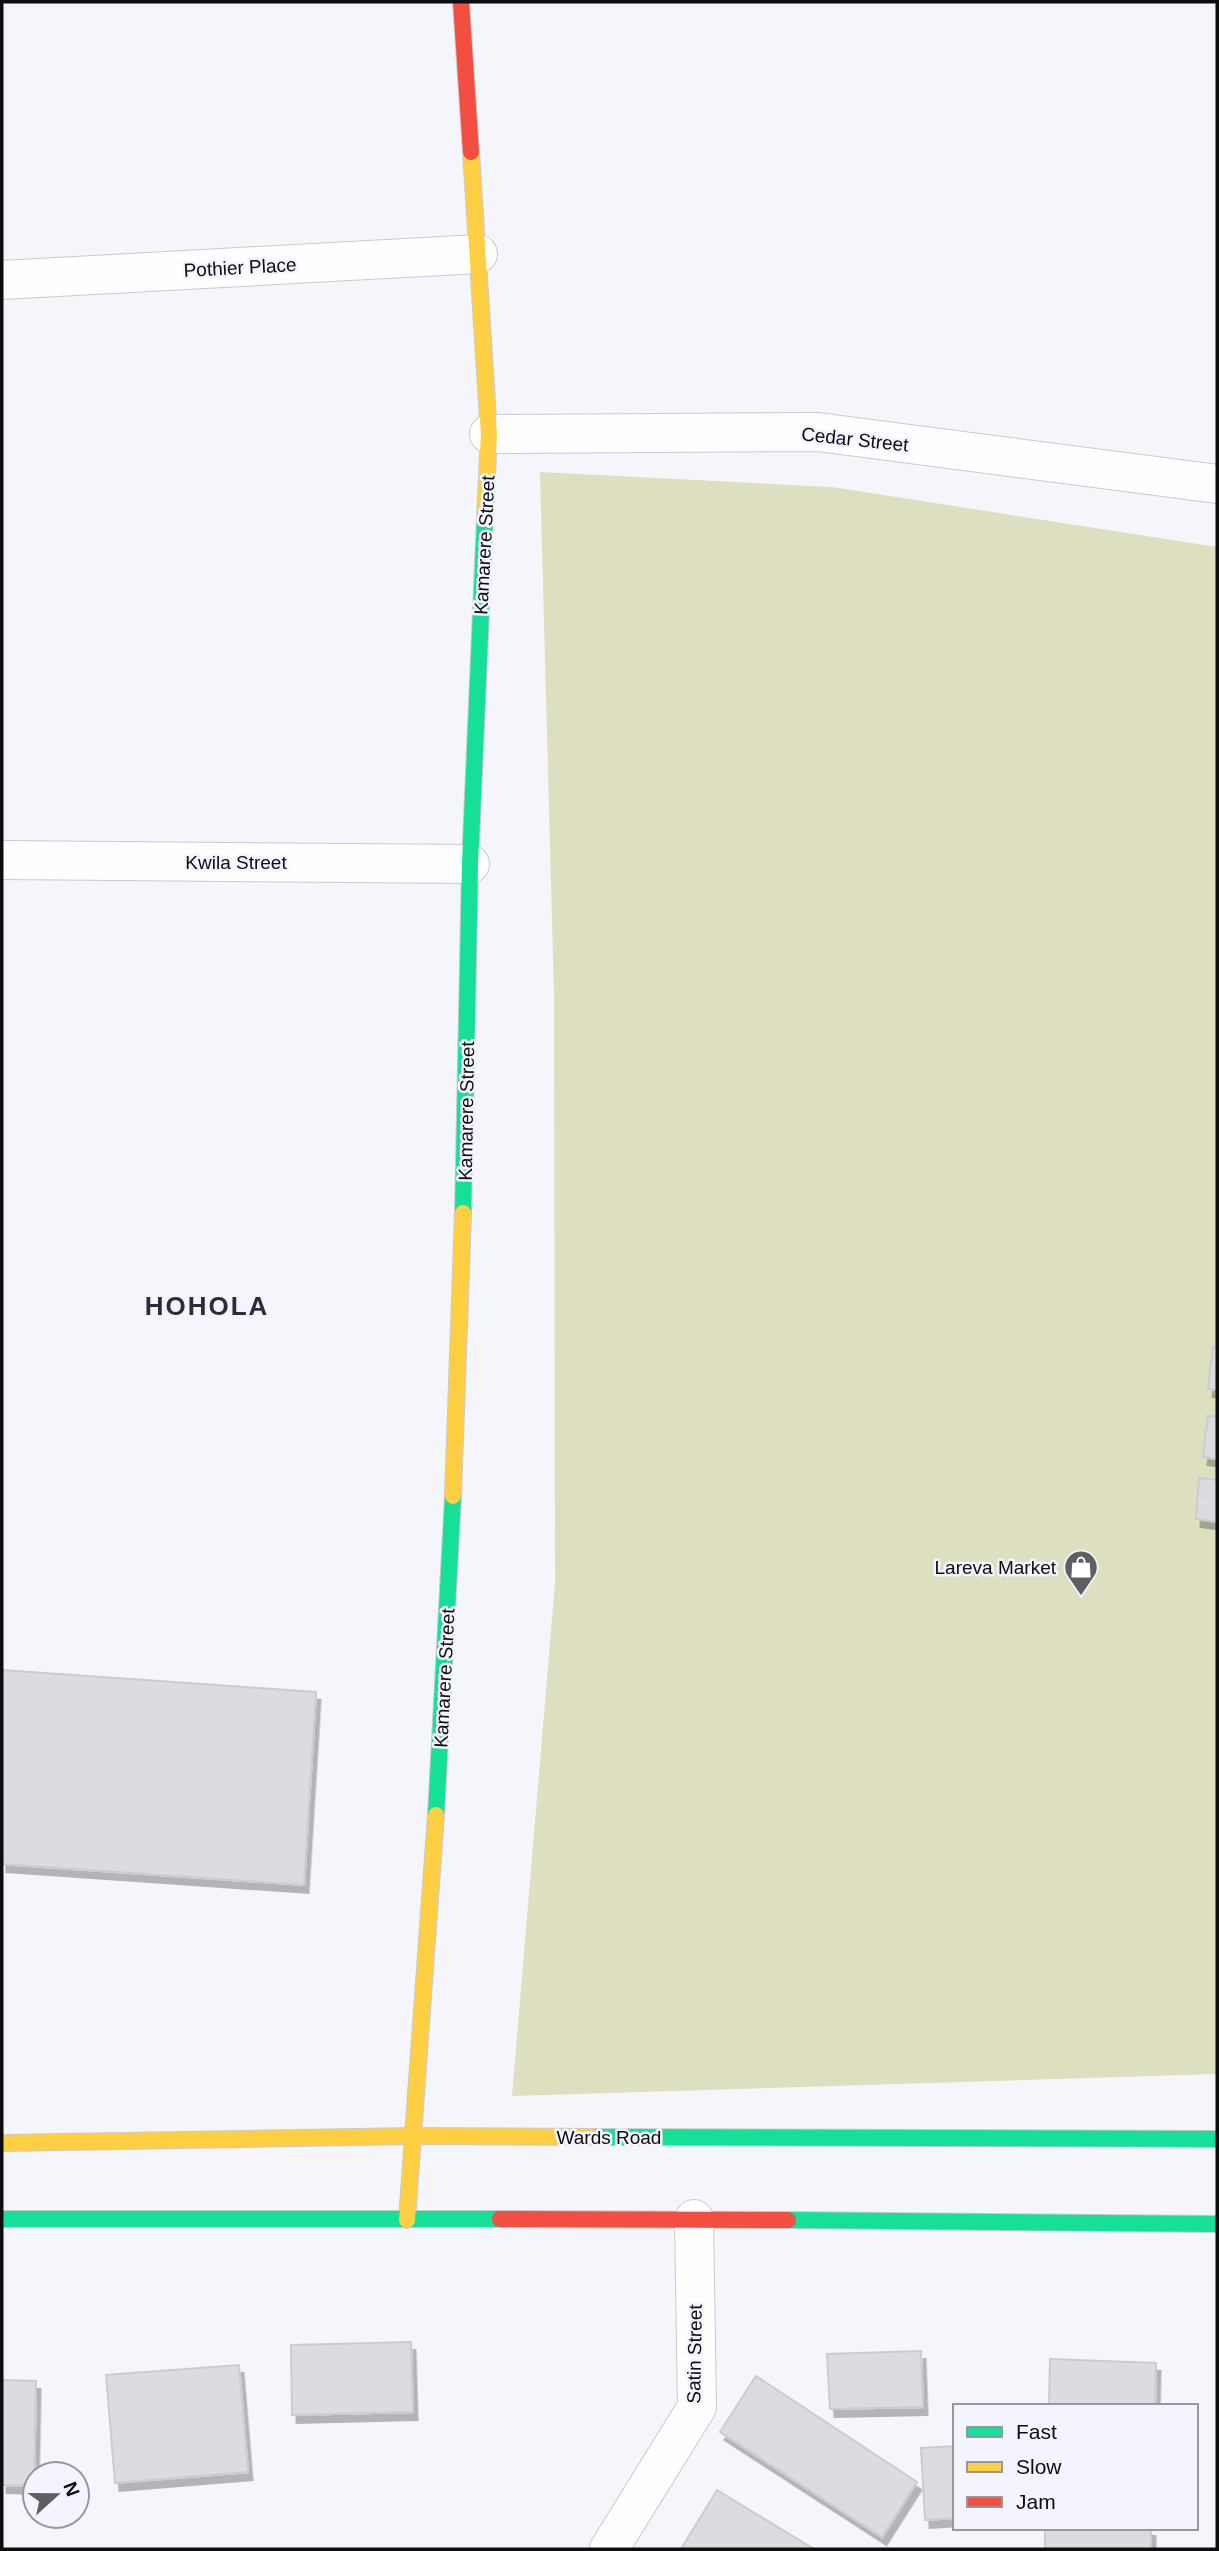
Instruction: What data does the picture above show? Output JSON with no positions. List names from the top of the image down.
{
  "streets": {
    "main road": ["Kamarere Street", "Wards Road"],
    "street": [
      "Pothier Place",
      "Cedar Street",
      "Kwila Street",
      "Satin Street"
    ]
  },
  "crossings": [
    ["Pothier Place", "Kamarere Street"],
    ["Cedar Street", "Kamarere Street"],
    ["Kamarere Street", "Kwila Street"],
    ["Kamarere Street", "Wards Road"]
  ],
  "districts": ["HOHOLA"],
  "places": {
    "shop": ["Lareva Market"]
  },
  "legend": ["Fast", "Slow", "Jam"],
  "north": "right"
}
